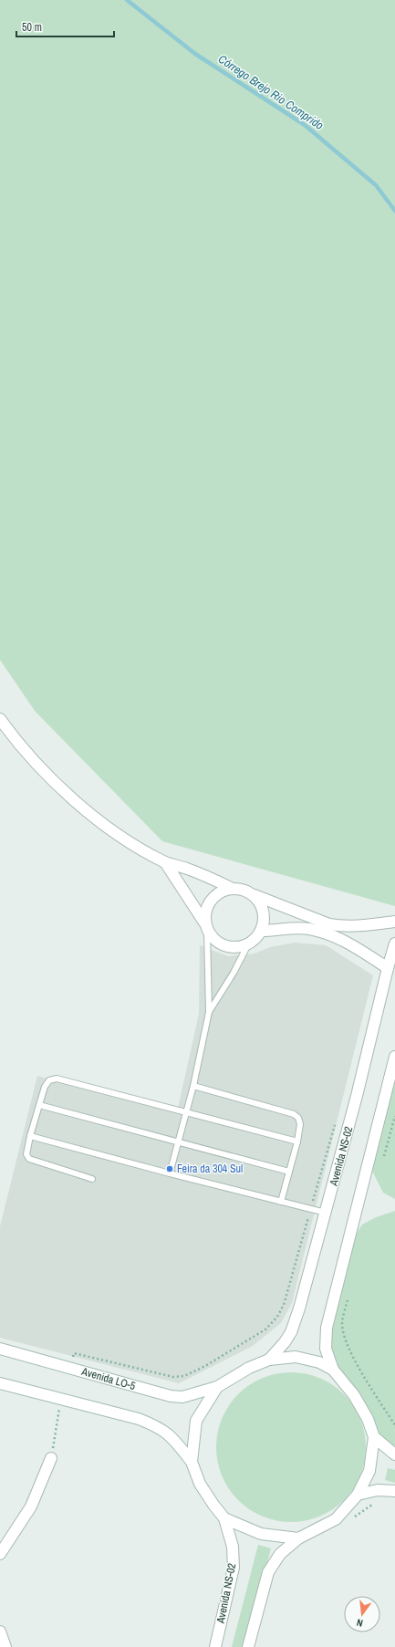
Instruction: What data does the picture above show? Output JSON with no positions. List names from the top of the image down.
{
  "streets": {
    "street": ["Avenida NS-02", "Avenida LO-5"]
  },
  "water": ["Córrego Brejo Rio Comprido"],
  "places": ["Feira da 304 Sul"],
  "scale_bar": "50 m",
  "north": "bottom"
}
